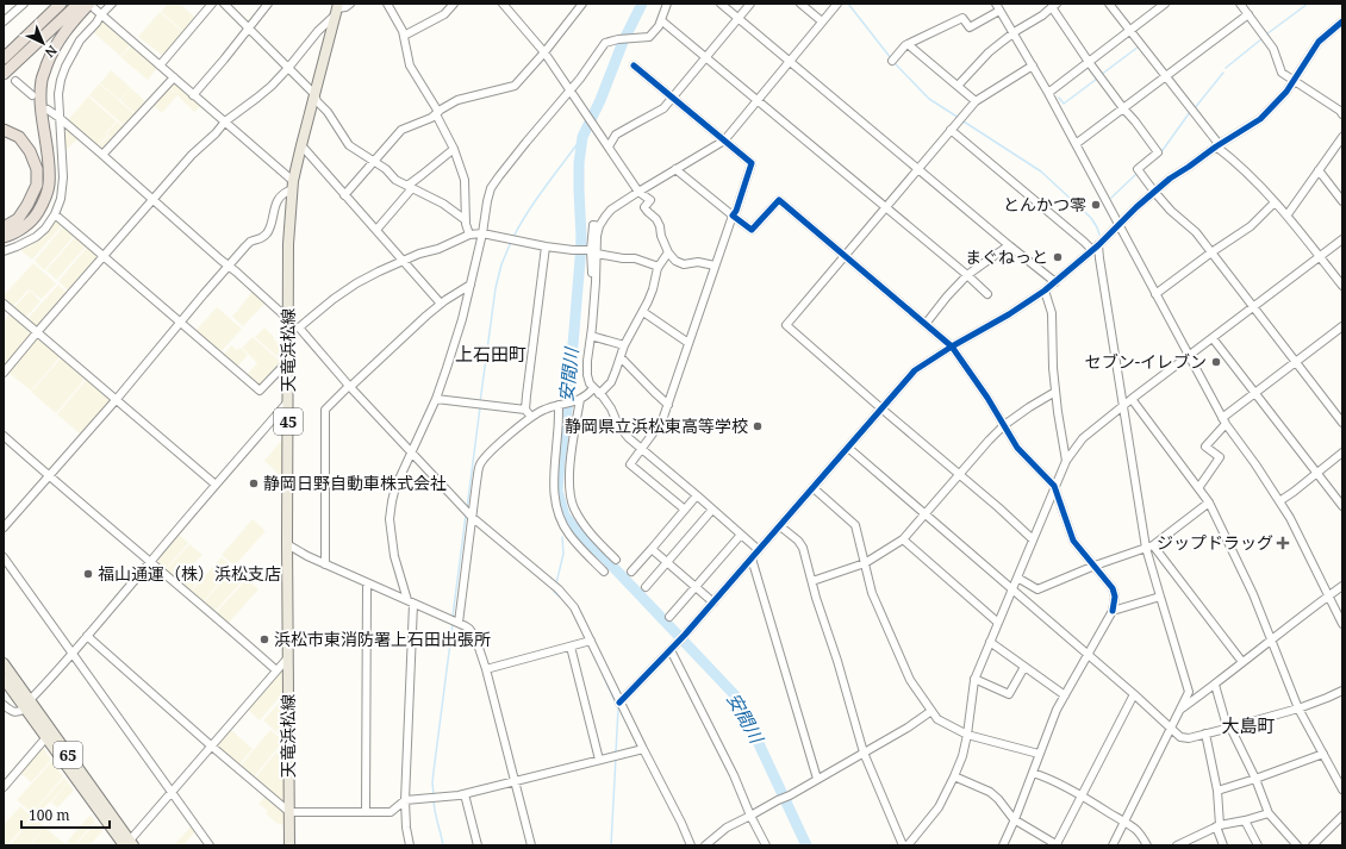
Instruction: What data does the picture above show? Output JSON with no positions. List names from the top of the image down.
{
  "streets": {
    "main road": ["天竜浜松線", "45", "65"]
  },
  "districts": ["上石田町", "大島町"],
  "water": ["安間川"],
  "places": {
    "other": [
      "とんかつ零",
      "まぐねっと",
      "セブン-イレブン",
      "静岡県立浜松東高等学校",
      "静岡日野自動車株式会社",
      "福山通運（株）浜松支店",
      "浜松市東消防署上石田出張所"
    ],
    "health": ["ジップドラッグ"]
  },
  "scale_bar": "100 m",
  "north": "bottom right"
}
